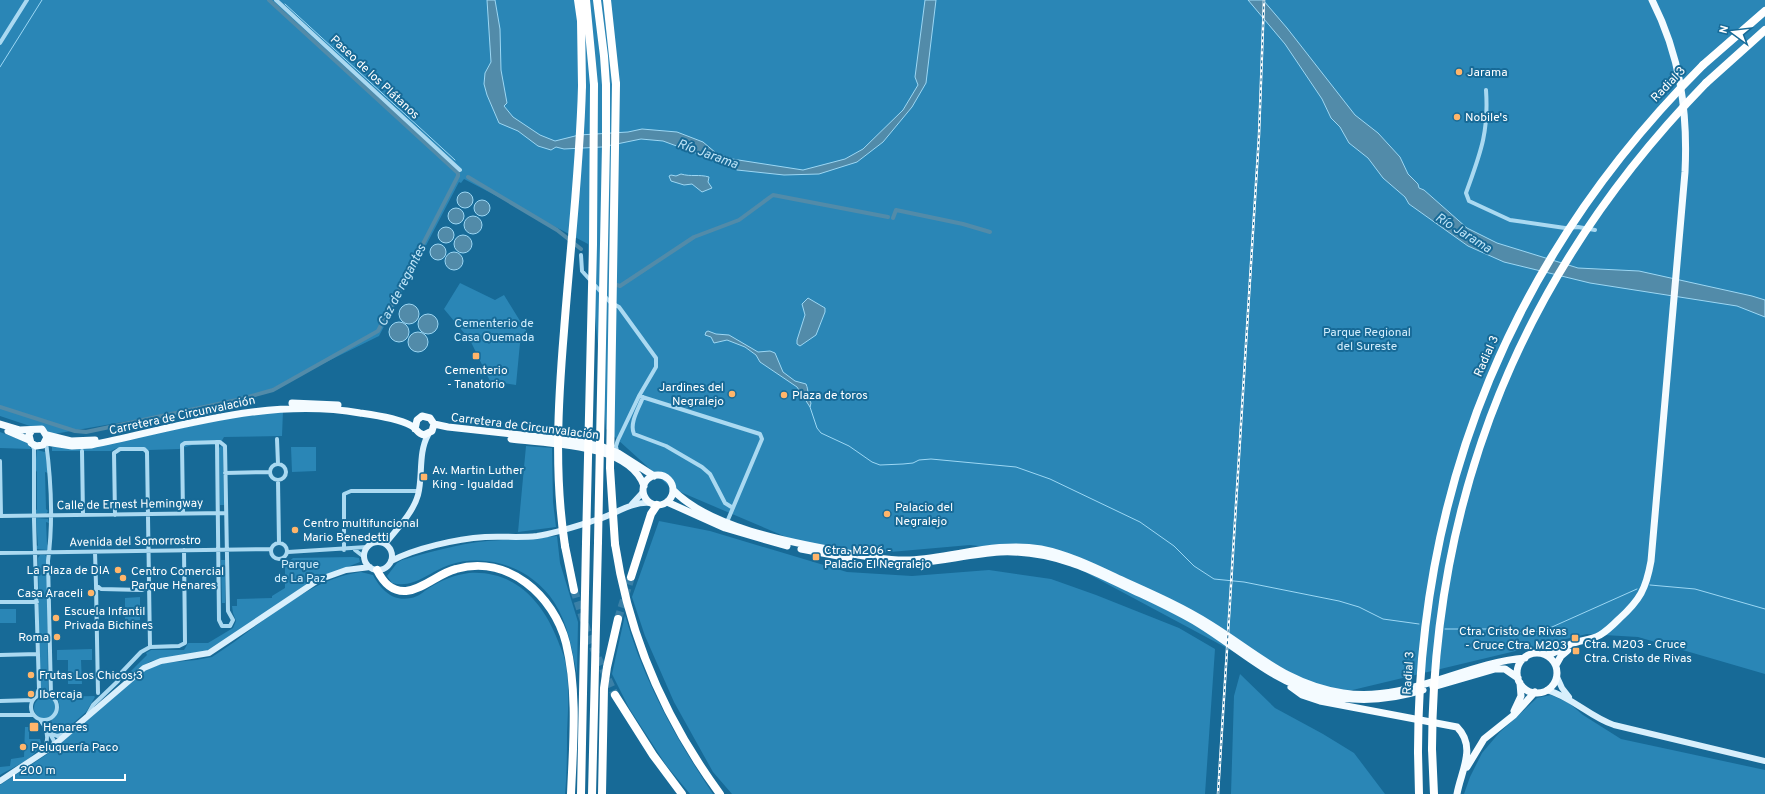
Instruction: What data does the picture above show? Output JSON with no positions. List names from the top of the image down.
{
  "streets": {
    "highway": ["Radial 3"],
    "main road": ["Carretera de Circunvalación"],
    "street": ["Paseo de los Plátanos", "Calle de Ernest Hemingway", "Avenida del Somorrostro"]
  },
  "water": ["Río Jarama", "Caz de regantes"],
  "parks": ["Cementerio de Casa Quemada", "Parque Regional del Sureste", "Parque de La Paz"],
  "places": {
    "other": [
      "Jarama",
      "Nobile's",
      "Jardines del Negralejo",
      "Plaza de toros",
      "Palacio del Negralejo",
      "Centro multifuncional Mario Benedetti",
      "La Plaza de DIA",
      "Centro Comercial Parque Henares",
      "Casa Araceli",
      "Escuela Infantil Privada Bichines",
      "Roma",
      "Frutas Los Chicos 3",
      "Ibercaja",
      "Peluquería Paco"
    ],
    "transit": [
      "Cementerio - Tanatorio",
      "Av. Martin Luther King - Igualdad",
      "Ctra. M206 - Palacio El Negralejo",
      "Ctra. Cristo de Rivas - Cruce Ctra. M203",
      "Ctra. M203 - Cruce Ctra. Cristo de Rivas",
      "Henares"
    ]
  },
  "scale_bar": "200 m",
  "north": "left"
}
